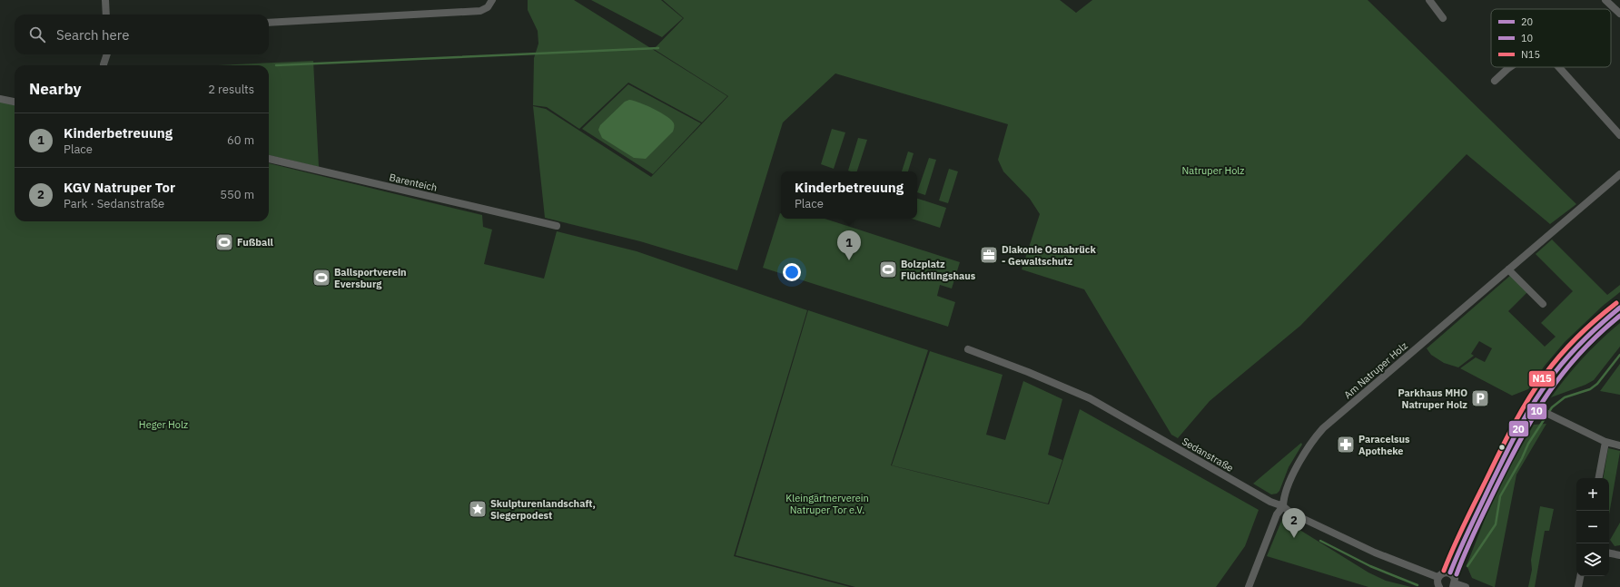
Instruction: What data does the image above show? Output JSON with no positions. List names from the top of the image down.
{
  "streets": {
    "street": ["Barenteich", "Am Natruper Holz", "Sedanstraße"]
  },
  "crossings": [
    ["Am Natruper Holz", "Sedanstraße"]
  ],
  "parks": ["Natruper Holz", "Heger Holz", "Kleingärtnerverein Natruper Tor e.V."],
  "places": {
    "sports": ["Fußball", "Bolzplatz Flüchtlingshaus", "Ballsportverein Eversburg"],
    "office": ["Diakonie Osnabrück - Gewaltschutz"],
    "parking": ["Parkhaus MHO Natruper Holz"],
    "pharmacy": ["Paracelsus Apotheke"],
    "place": ["Skulpturenlandschaft, Siegerpodest"]
  },
  "lines": ["transit line N15", "transit line 20", "transit line 10"],
  "legend": ["20", "10", "N15"],
  "page": {
    "search": "Search here",
    "heading": ["Nearby", "2 results"],
    "list": [
      {
        "mark": "1",
        "name": "Kinderbetreuung",
        "note": "Place",
        "value": "60 m"
      },
      {
        "mark": "2",
        "name": "KGV Natruper Tor",
        "note": "Park · Sedanstraße",
        "value": "550 m"
      }
    ],
    "popup": ["Kinderbetreuung", "Place"],
    "pins": ["1", "2"],
    "map_buttons": ["+", "−"]
  }
}
